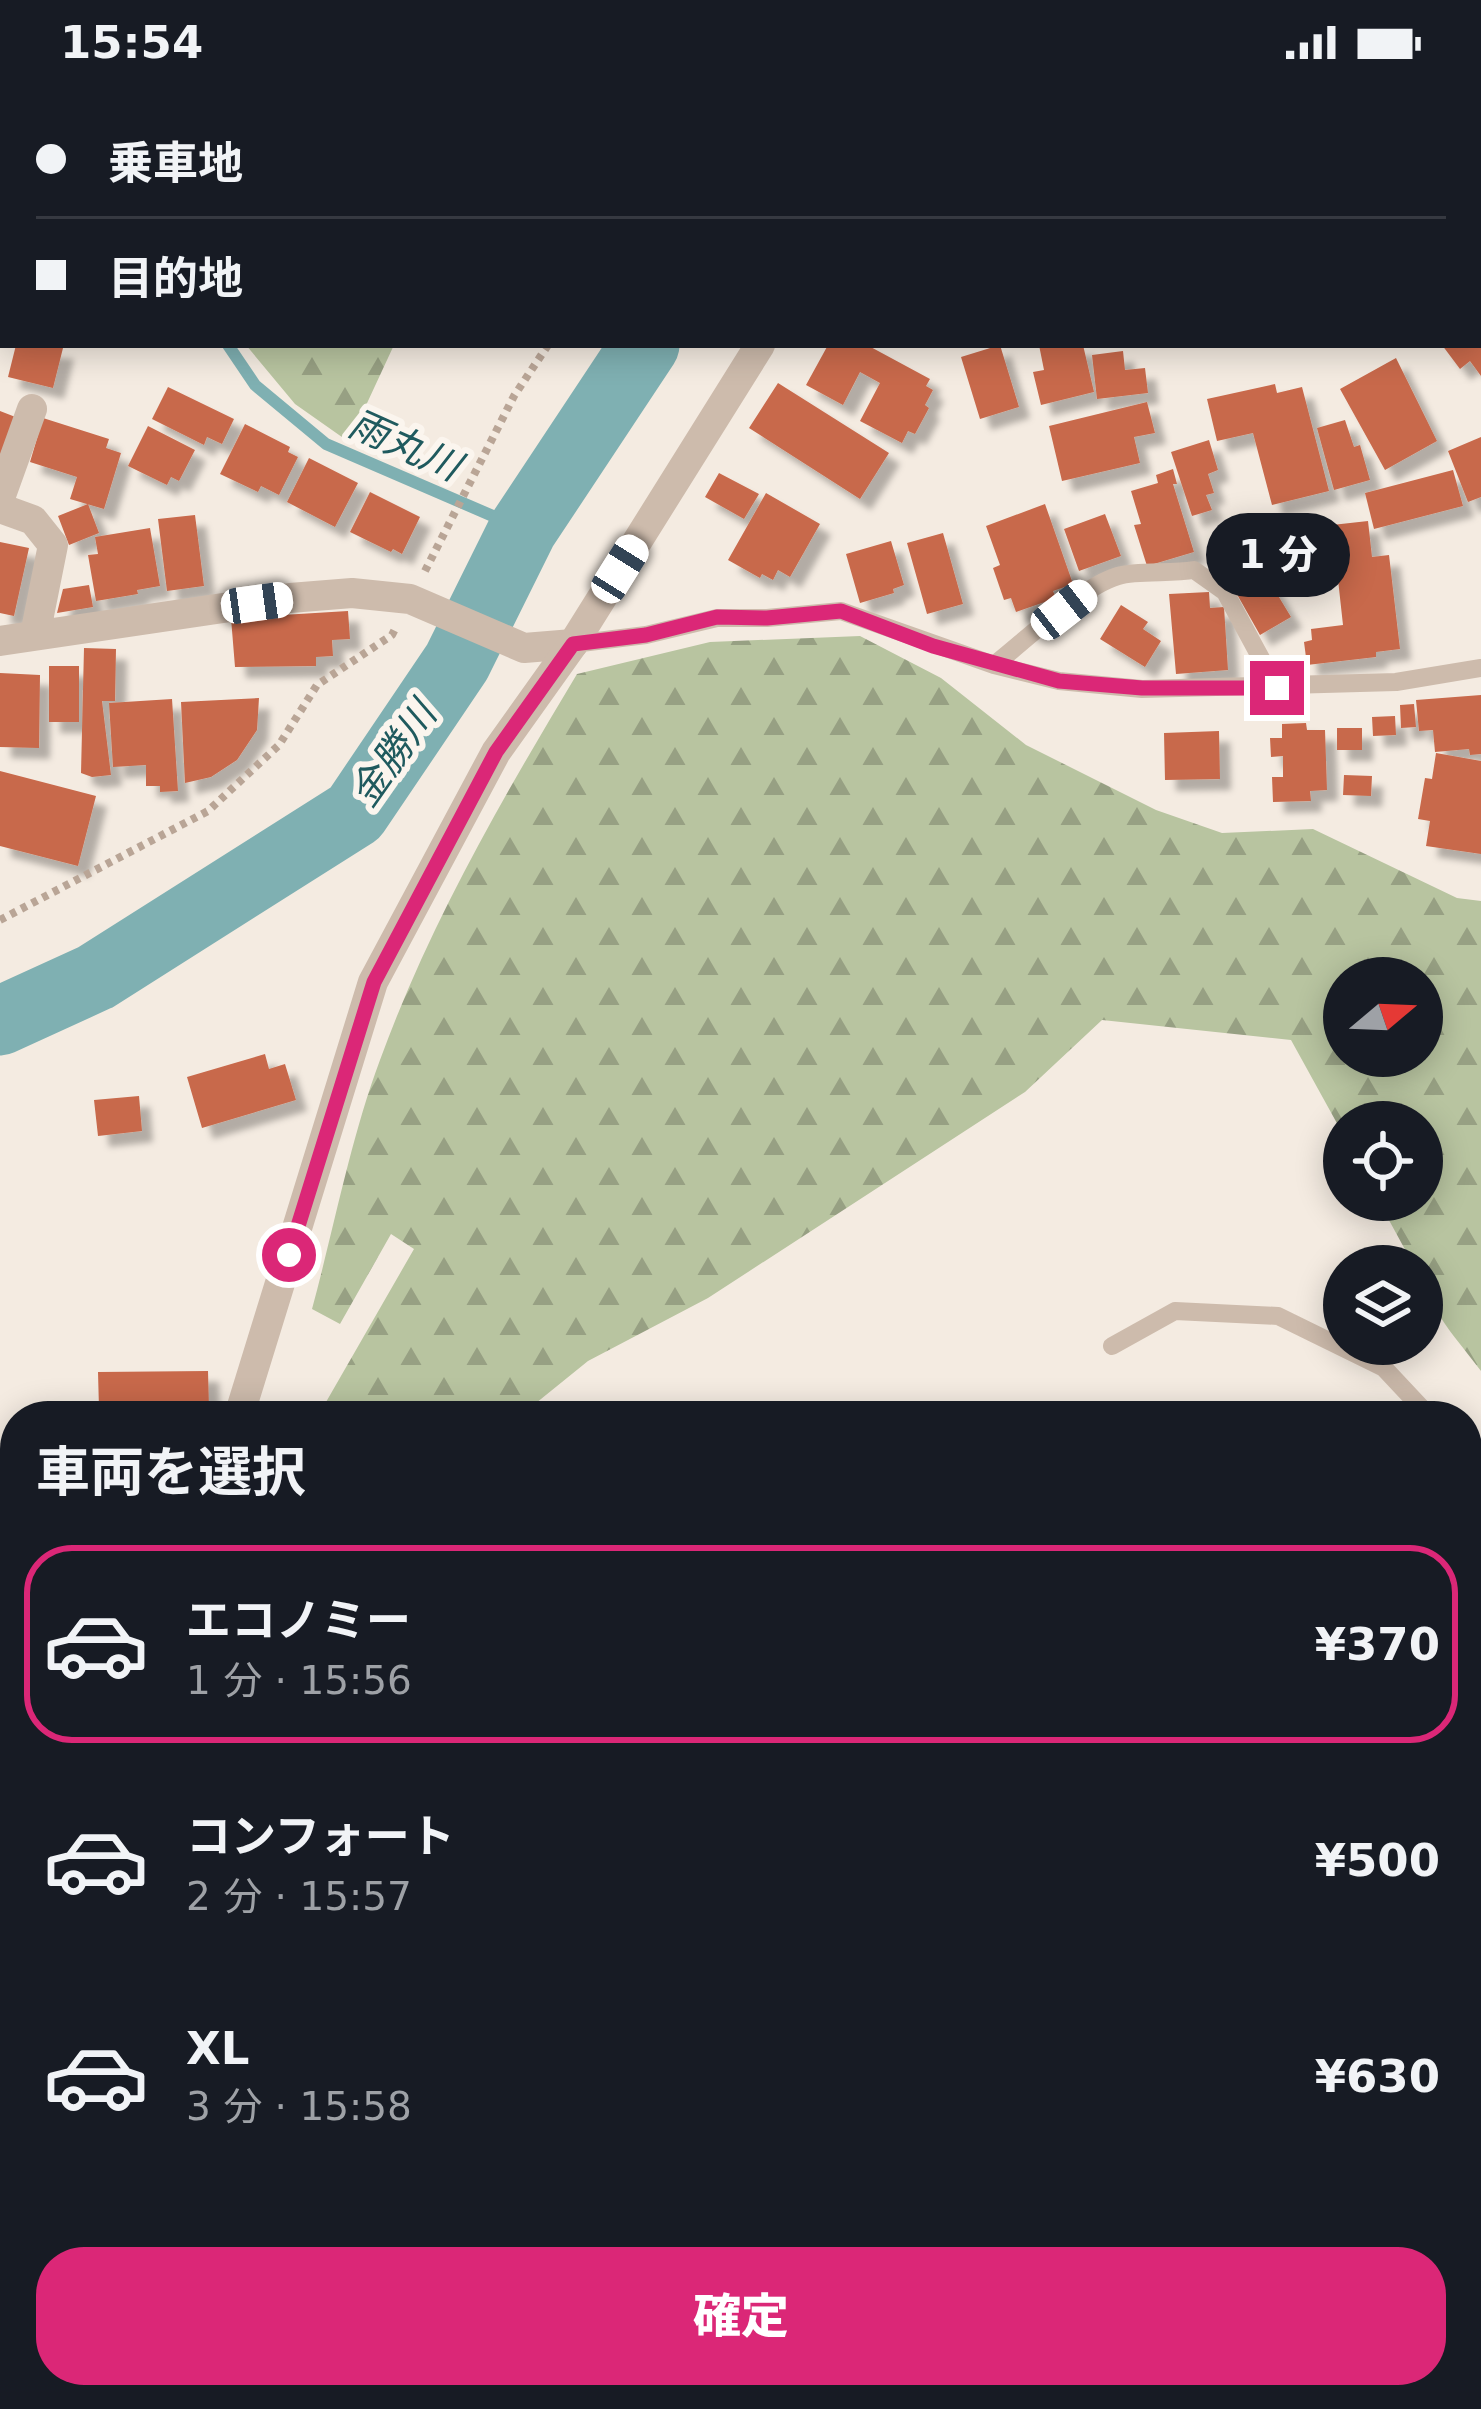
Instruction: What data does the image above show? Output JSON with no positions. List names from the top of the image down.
{
  "water": ["雨丸川", "金勝川"],
  "north": "right",
  "page": {
    "status": "15:54",
    "banner": ["乗車地", "目的地"],
    "bubble": "1 分",
    "heading": "車両を選択",
    "list": [
      {
        "name": "エコノミー",
        "note": "1 分 · 15:56",
        "value": "¥370"
      },
      {
        "name": "コンフォート",
        "note": "2 分 · 15:57",
        "value": "¥500"
      },
      {
        "name": "XL",
        "note": "3 分 · 15:58",
        "value": "¥630"
      }
    ],
    "buttons": "確定"
  }
}
